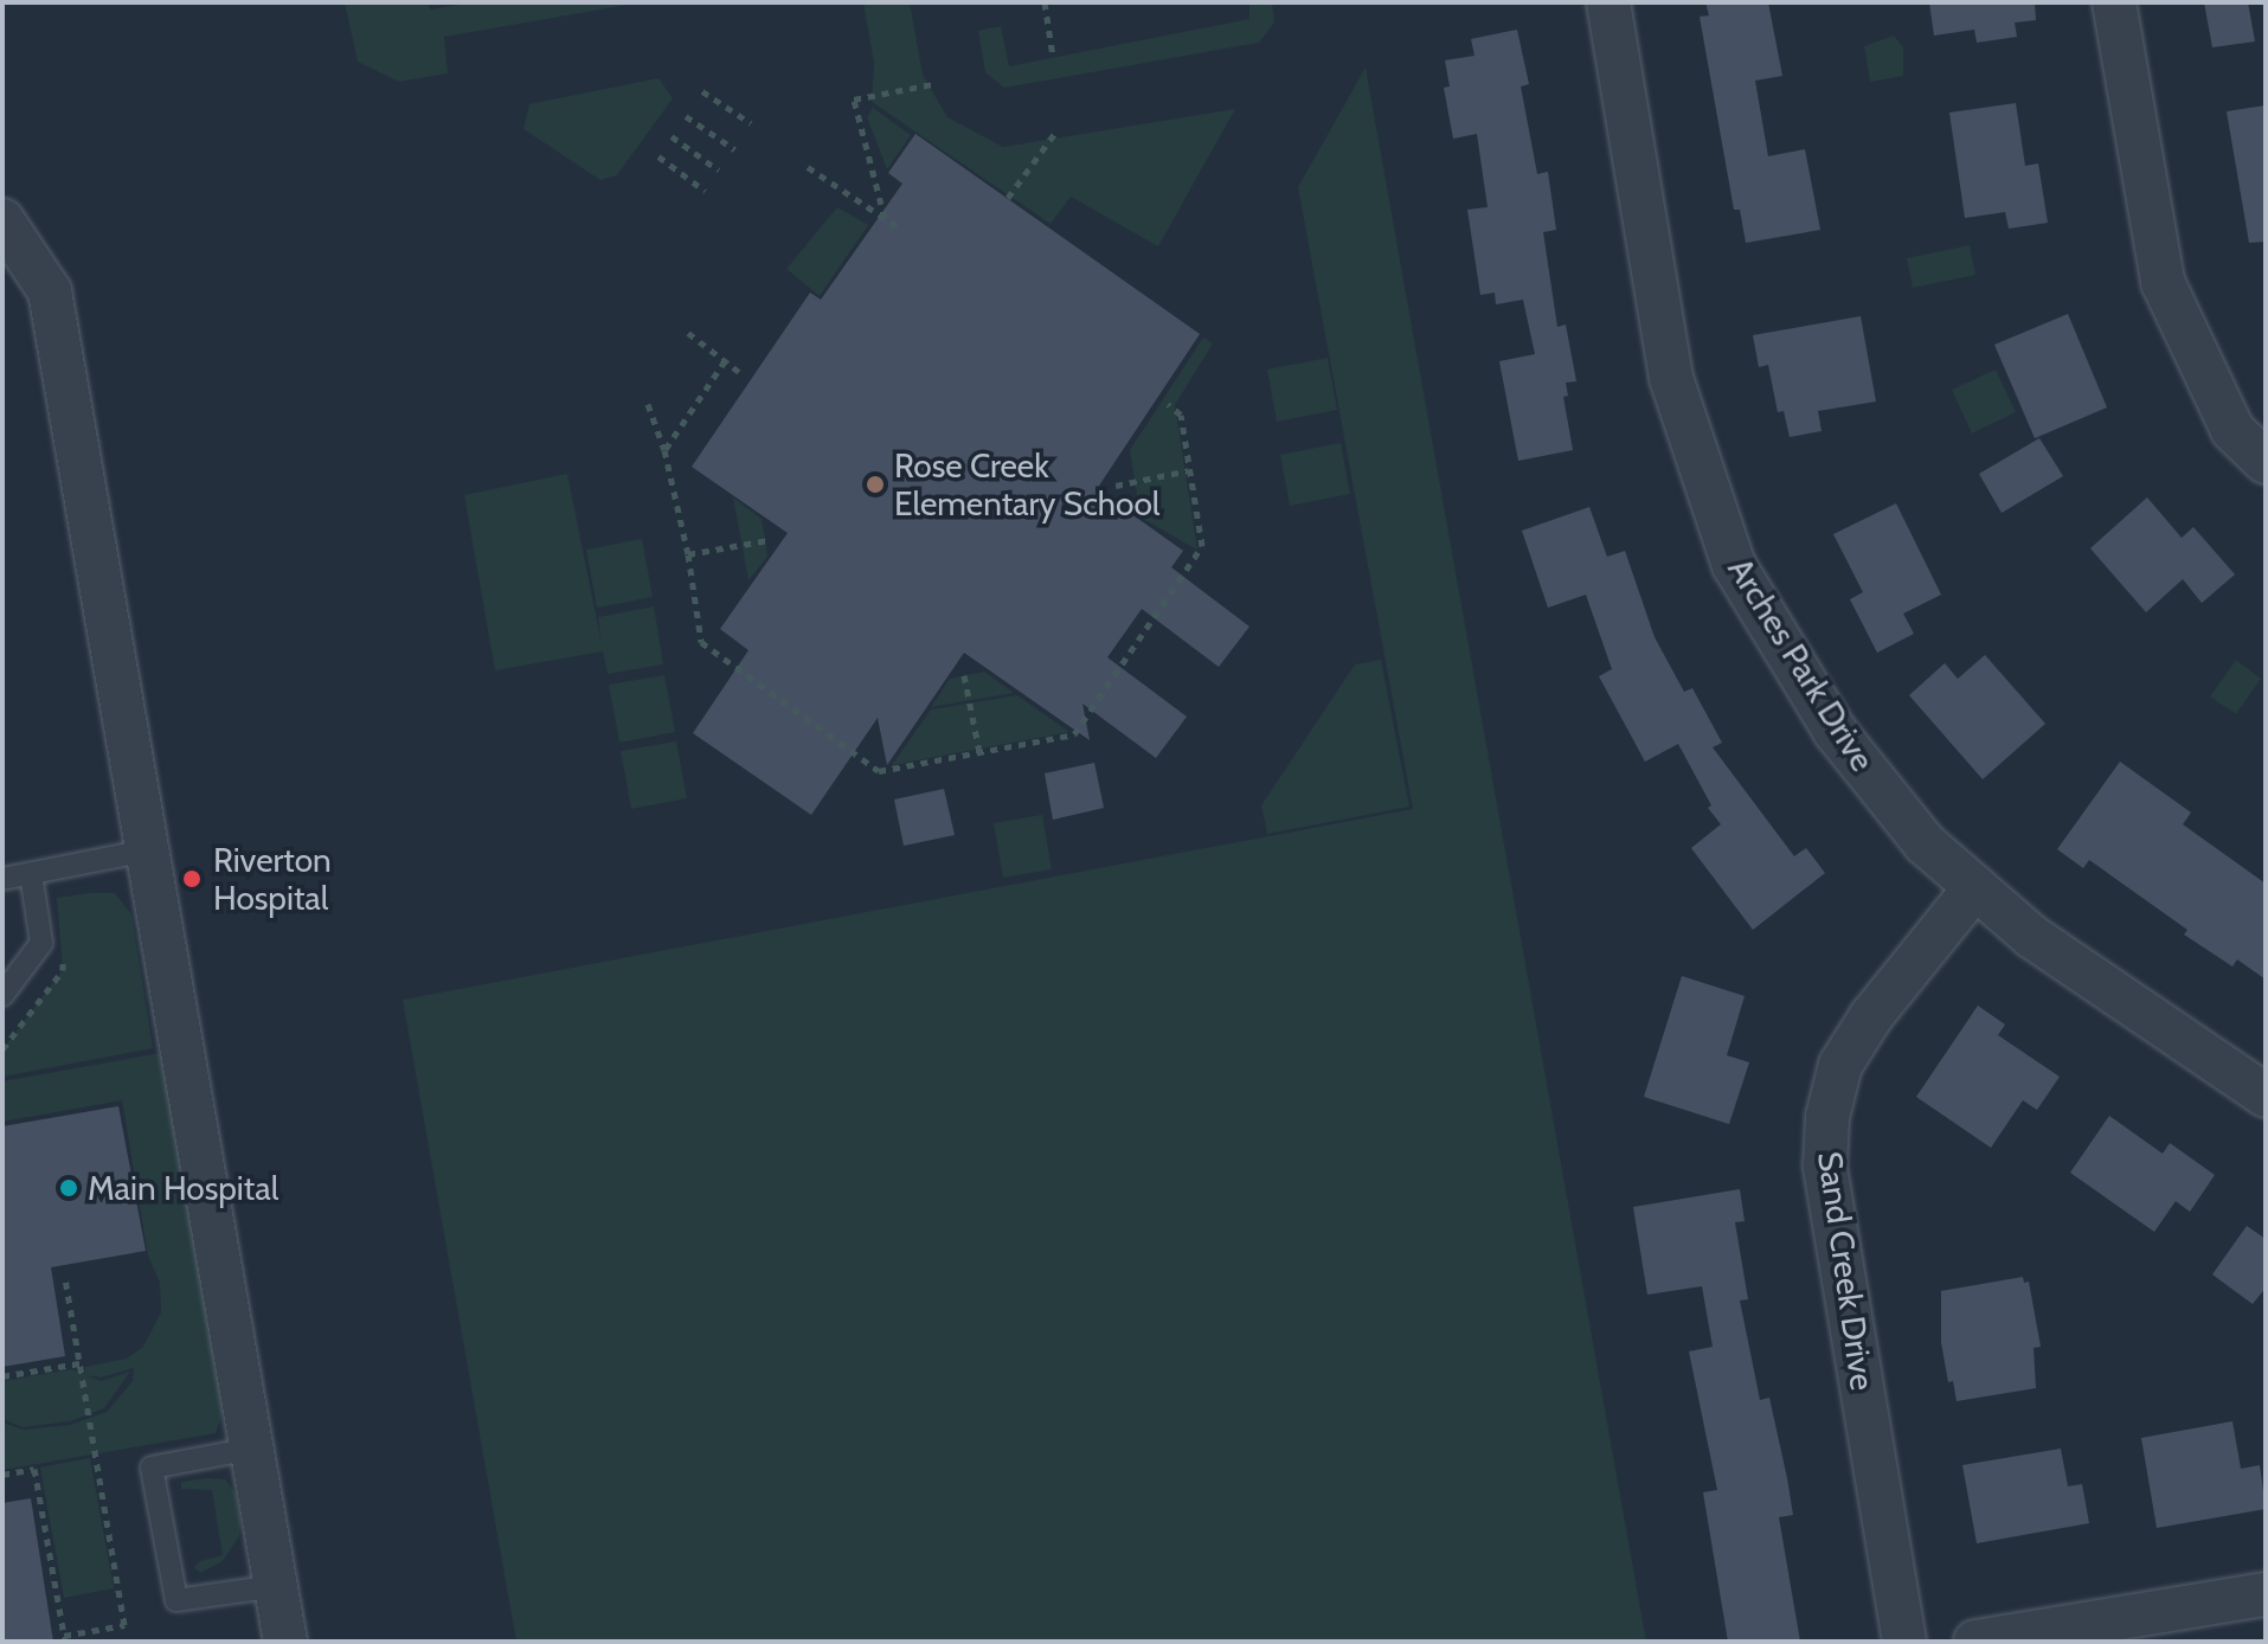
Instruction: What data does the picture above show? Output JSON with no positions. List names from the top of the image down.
{
  "streets": {
    "street": ["Arches Park Drive", "Sand Creek Drive"]
  },
  "crossings": [
    ["Arches Park Drive", "Sand Creek Drive"]
  ],
  "places": ["Rose Creek Elementary School", "Riverton Hospital", "Main Hospital"]
}
